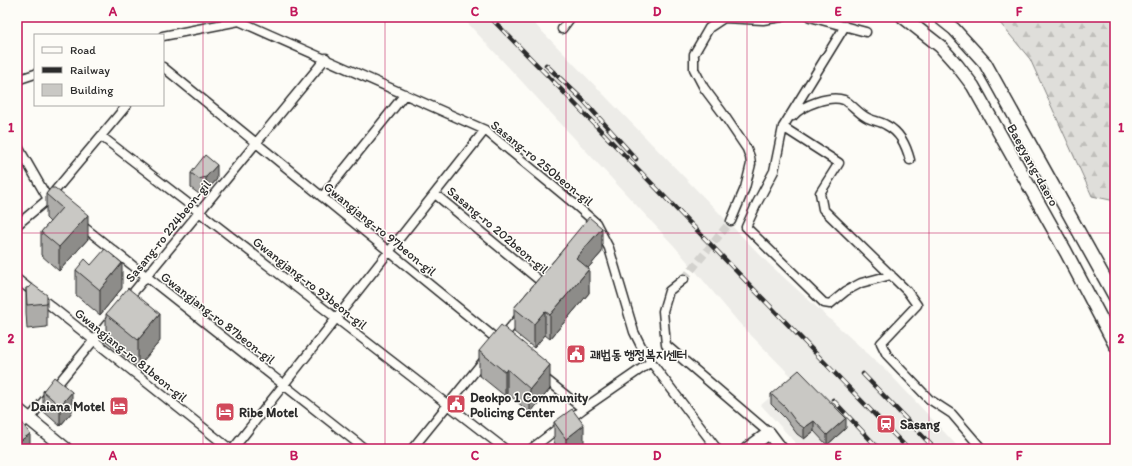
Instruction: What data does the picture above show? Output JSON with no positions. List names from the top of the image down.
{
  "streets": {
    "main road": ["Baegyang-daero"],
    "street": [
      "Sasang-ro 250beon-gil",
      "Gwangjang-ro 97beon-gil",
      "Sasang-ro 202beon-gil",
      "Sasang-ro 224beon-gil",
      "Gwangjang-ro 93beon-gil",
      "Gwangjang-ro 87beon-gil",
      "Gwangjang-ro 81beon-gil"
    ]
  },
  "crossings": [
    ["Sasang-ro 250beon-gil", "Sasang-ro 224beon-gil"],
    ["Gwangjang-ro 97beon-gil", "Sasang-ro 224beon-gil"],
    ["Sasang-ro 224beon-gil", "Gwangjang-ro 93beon-gil"],
    ["Sasang-ro 224beon-gil", "Gwangjang-ro 87beon-gil"],
    ["Sasang-ro 224beon-gil", "Gwangjang-ro 81beon-gil"]
  ],
  "places": {
    "public building": ["괘법동 행정복지센터", "Deokpo 1 Community Policing Center"],
    "hotel": ["Daiana Motel", "Ribe Motel"],
    "station": ["Sasang"]
  },
  "legend": ["Road", "Railway", "Building"],
  "grid": {
    "columns": [
      "A",
      "B",
      "C",
      "D",
      "E",
      "F"
    ],
    "rows": ["1", "2"]
  }
}
